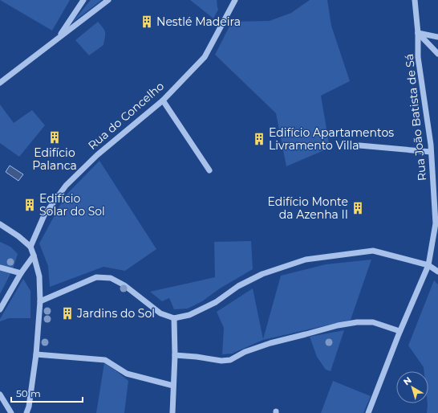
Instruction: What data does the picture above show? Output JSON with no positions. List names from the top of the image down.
{
  "streets": {
    "street": ["Rua do Concelho", "Rua João Batista de Sá"]
  },
  "places": {
    "building": [
      "Nestlé Madeira",
      "Edifício Palanca",
      "Edifício Apartamentos Livramento Villa",
      "Edifício Solar do Sol",
      "Edifício Monte da Azenha II",
      "Jardins do Sol"
    ]
  },
  "scale_bar": "50 m",
  "north": "top left"
}
